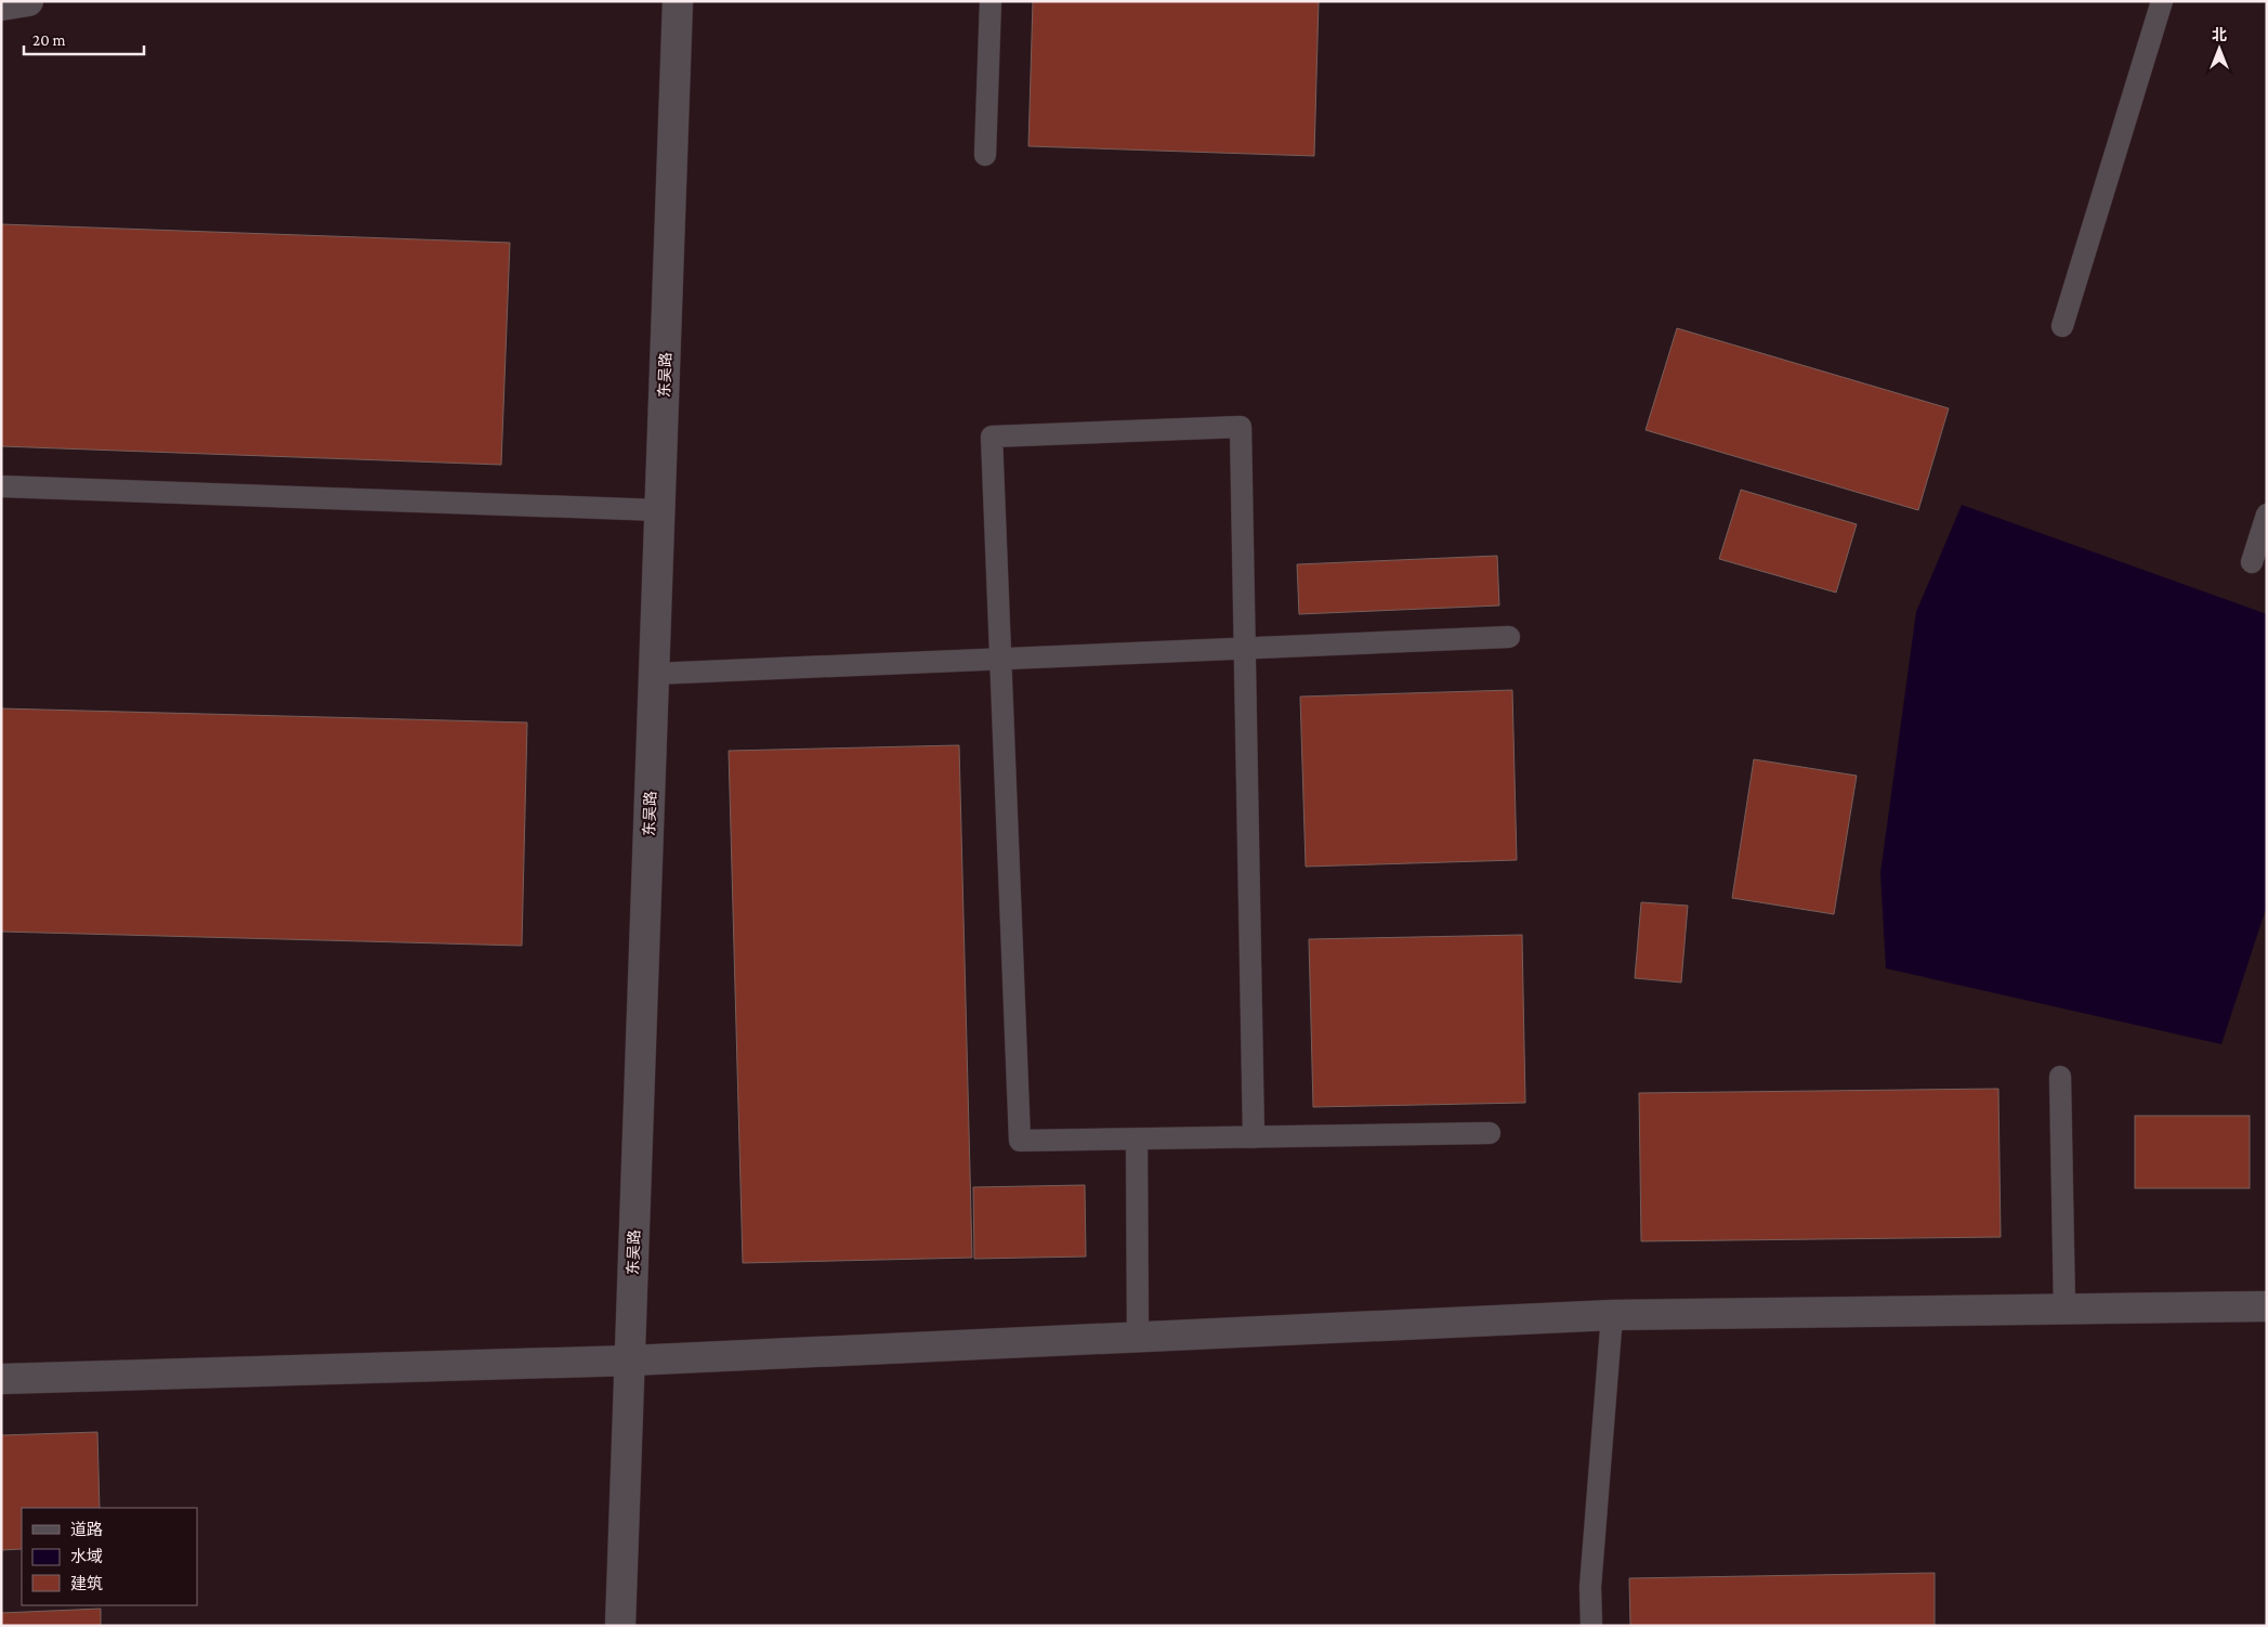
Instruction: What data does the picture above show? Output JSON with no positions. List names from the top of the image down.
{
  "streets": {
    "street": ["东吴路"]
  },
  "legend": ["道路", "水域", "建筑"],
  "scale_bar": "20 m",
  "north": "top"
}
